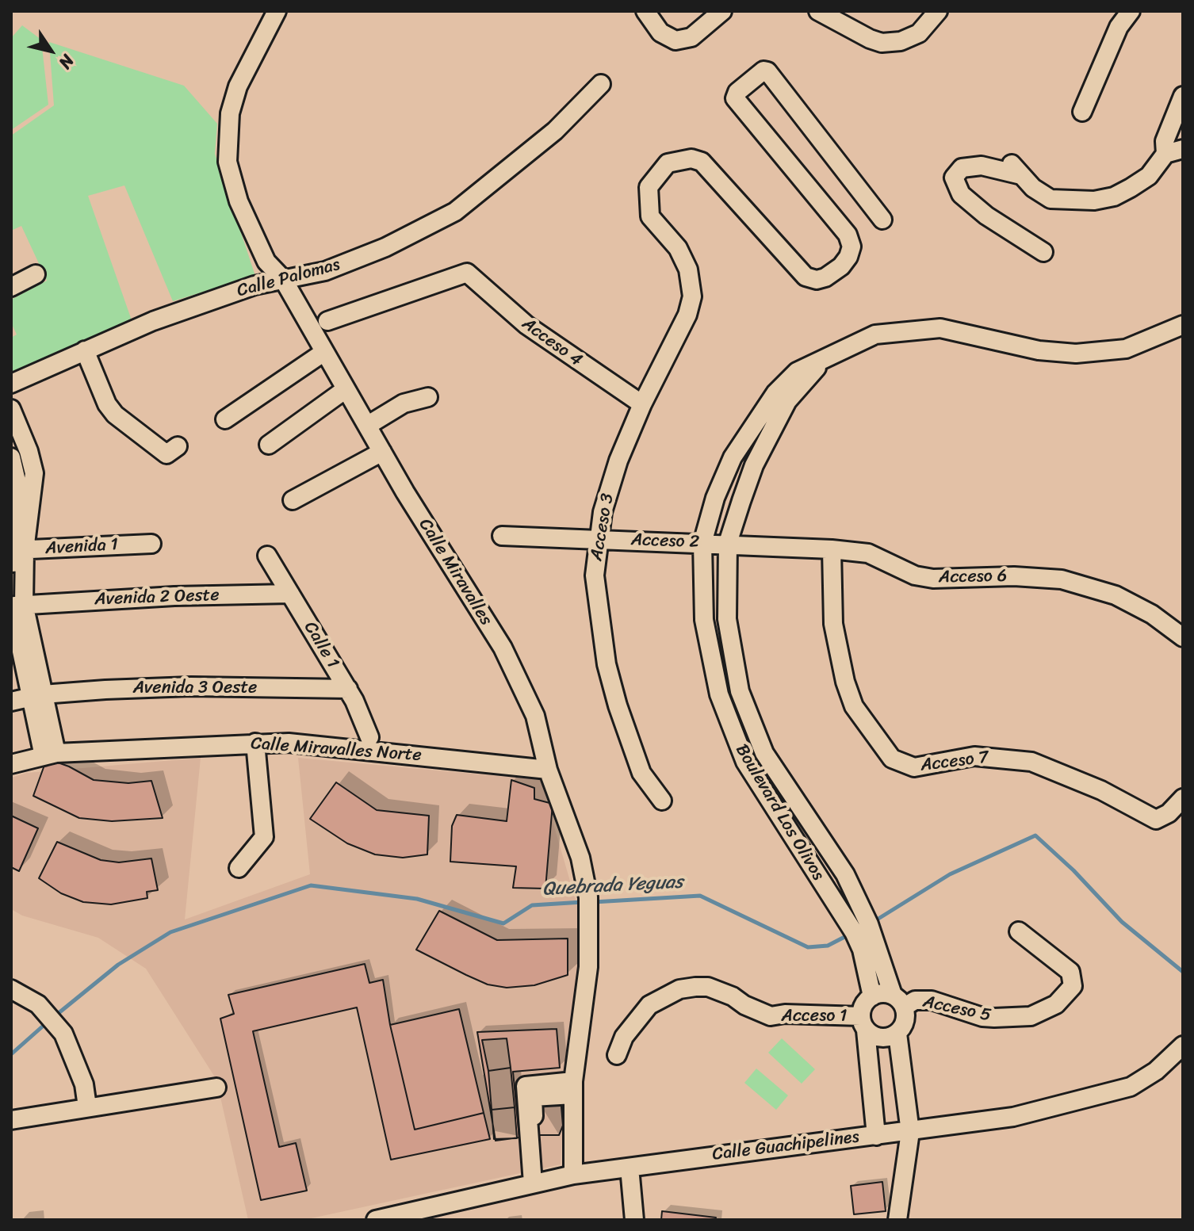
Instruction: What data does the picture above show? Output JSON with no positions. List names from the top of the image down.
{
  "streets": {
    "street": [
      "Calle Palomas",
      "Acceso 4",
      "Acceso 3",
      "Acceso 2",
      "Avenida 1",
      "Calle Miravalles",
      "Acceso 6",
      "Avenida 2 Oeste",
      "Calle 1",
      "Avenida 3 Oeste",
      "Calle Miravalles Norte",
      "Acceso 7",
      "Boulevard Los Olivos",
      "Acceso 5",
      "Acceso 1",
      "Calle Guachipelines"
    ]
  },
  "crossings": [
    ["Calle Palomas", "Calle Miravalles"],
    ["Acceso 4", "Acceso 3"],
    ["Acceso 3", "Acceso 2"],
    ["Acceso 2", "Acceso 6"],
    ["Acceso 2", "Boulevard Los Olivos"],
    ["Calle Miravalles", "Calle Miravalles Norte"],
    ["Calle Miravalles", "Calle Guachipelines"],
    ["Acceso 6", "Acceso 7"],
    ["Acceso 6", "Boulevard Los Olivos"],
    ["Avenida 2 Oeste", "Calle 1"],
    ["Calle 1", "Avenida 3 Oeste"],
    ["Boulevard Los Olivos", "Acceso 5"],
    ["Boulevard Los Olivos", "Acceso 1"],
    ["Acceso 5", "Acceso 1"]
  ],
  "water": ["Quebrada Yeguas"],
  "north": "bottom right"
}
